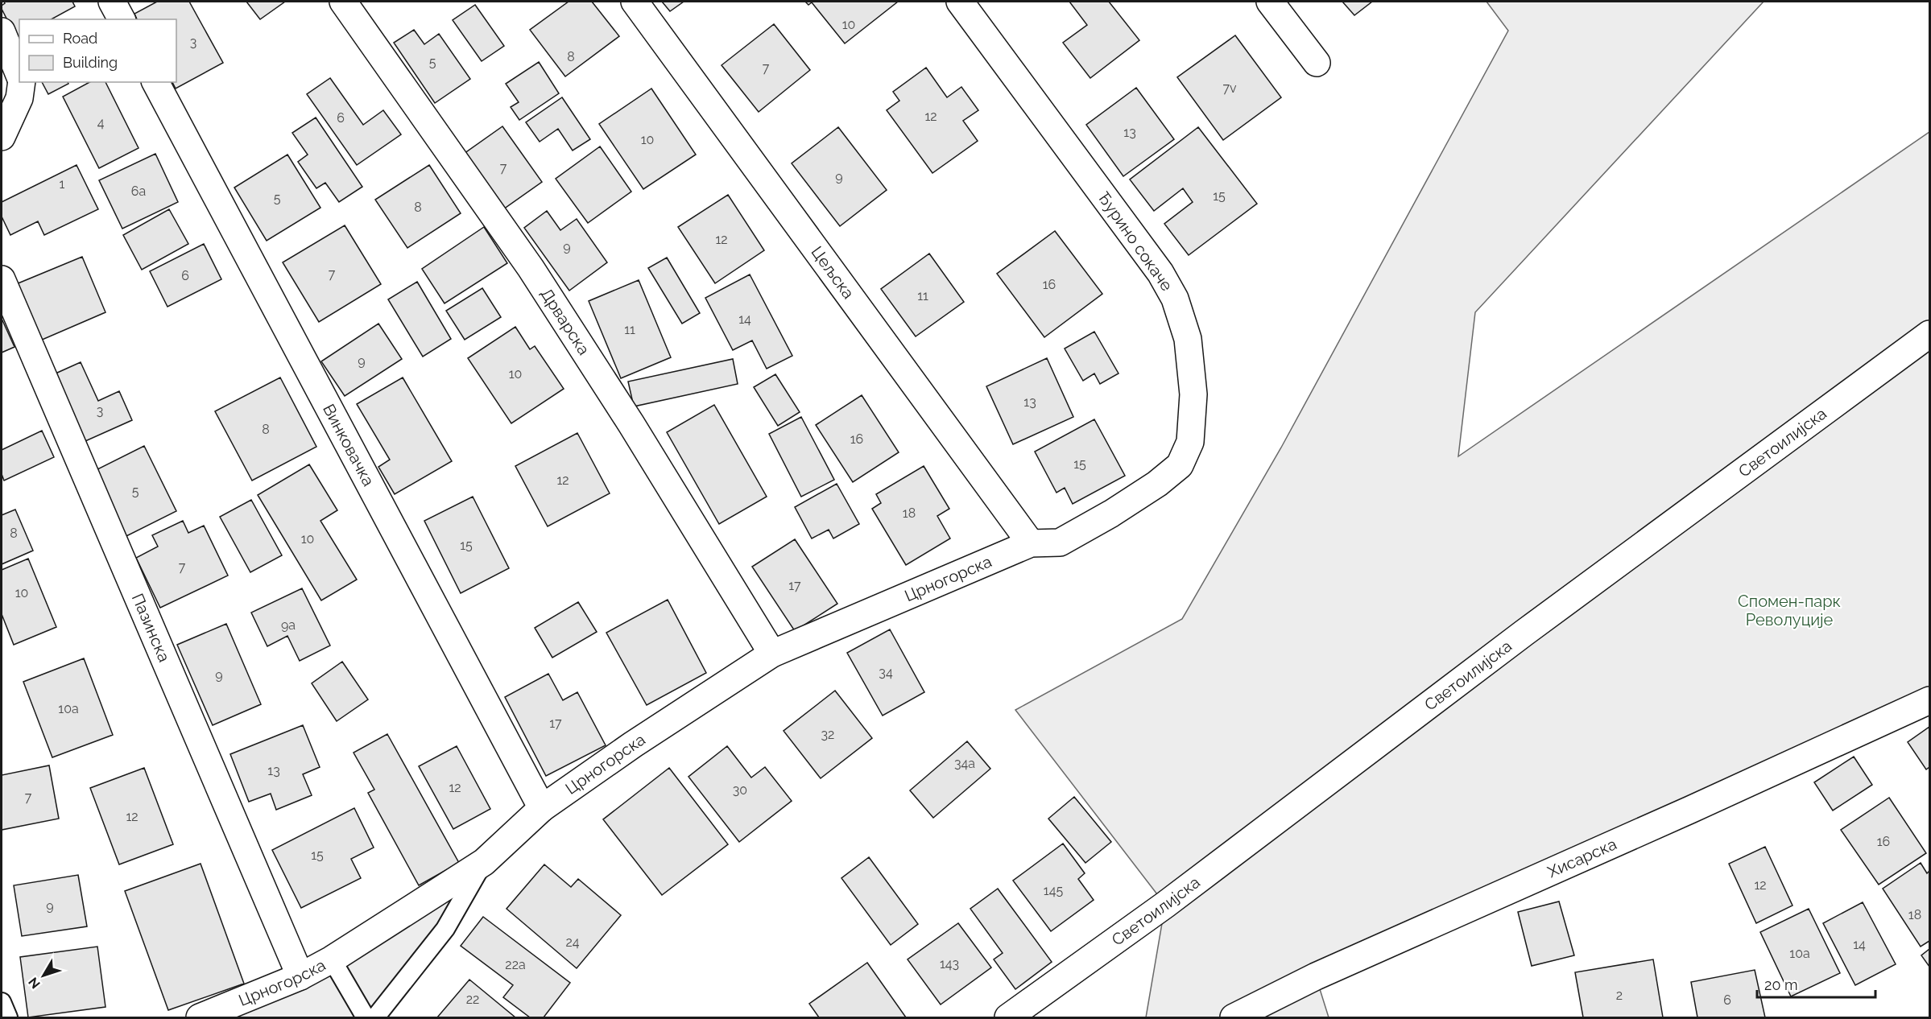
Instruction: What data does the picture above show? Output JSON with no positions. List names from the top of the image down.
{
  "streets": {
    "street": [
      "Ђурино сокаче",
      "Цељска",
      "Дрварска",
      "Светоилијска",
      "Винковачка",
      "Црногорска",
      "Пазинска",
      "Хисарска"
    ]
  },
  "crossings": [
    ["Ђурино сокаче", "Цељска"],
    ["Ђурино сокаче", "Црногорска"],
    ["Цељска", "Црногорска"],
    ["Дрварска", "Црногорска"],
    ["Винковачка", "Црногорска"],
    ["Црногорска", "Пазинска"]
  ],
  "parks": ["Спомен-парк Револуције"],
  "house_numbers": [
    "10",
    "3",
    "8",
    "5",
    "7",
    "7v",
    "12",
    "6",
    "4",
    "13",
    "10",
    "7",
    "9",
    "1",
    "6a",
    "15",
    "5",
    "8",
    "12",
    "9",
    "7",
    "6",
    "16",
    "11",
    "14",
    "11",
    "9",
    "10",
    "13",
    "3",
    "8",
    "16",
    "15",
    "12",
    "5",
    "18",
    "8",
    "10",
    "15",
    "7",
    "17",
    "10",
    "9a",
    "34",
    "9",
    "10a",
    "17",
    "32",
    "34a",
    "13",
    "12",
    "30",
    "7",
    "12",
    "16",
    "15",
    "12",
    "145",
    "9",
    "18",
    "24",
    "14",
    "10a",
    "143",
    "22a",
    "2",
    "22",
    "6"
  ],
  "legend": ["Road", "Building"],
  "scale_bar": "20 m",
  "north": "bottom left"
}
